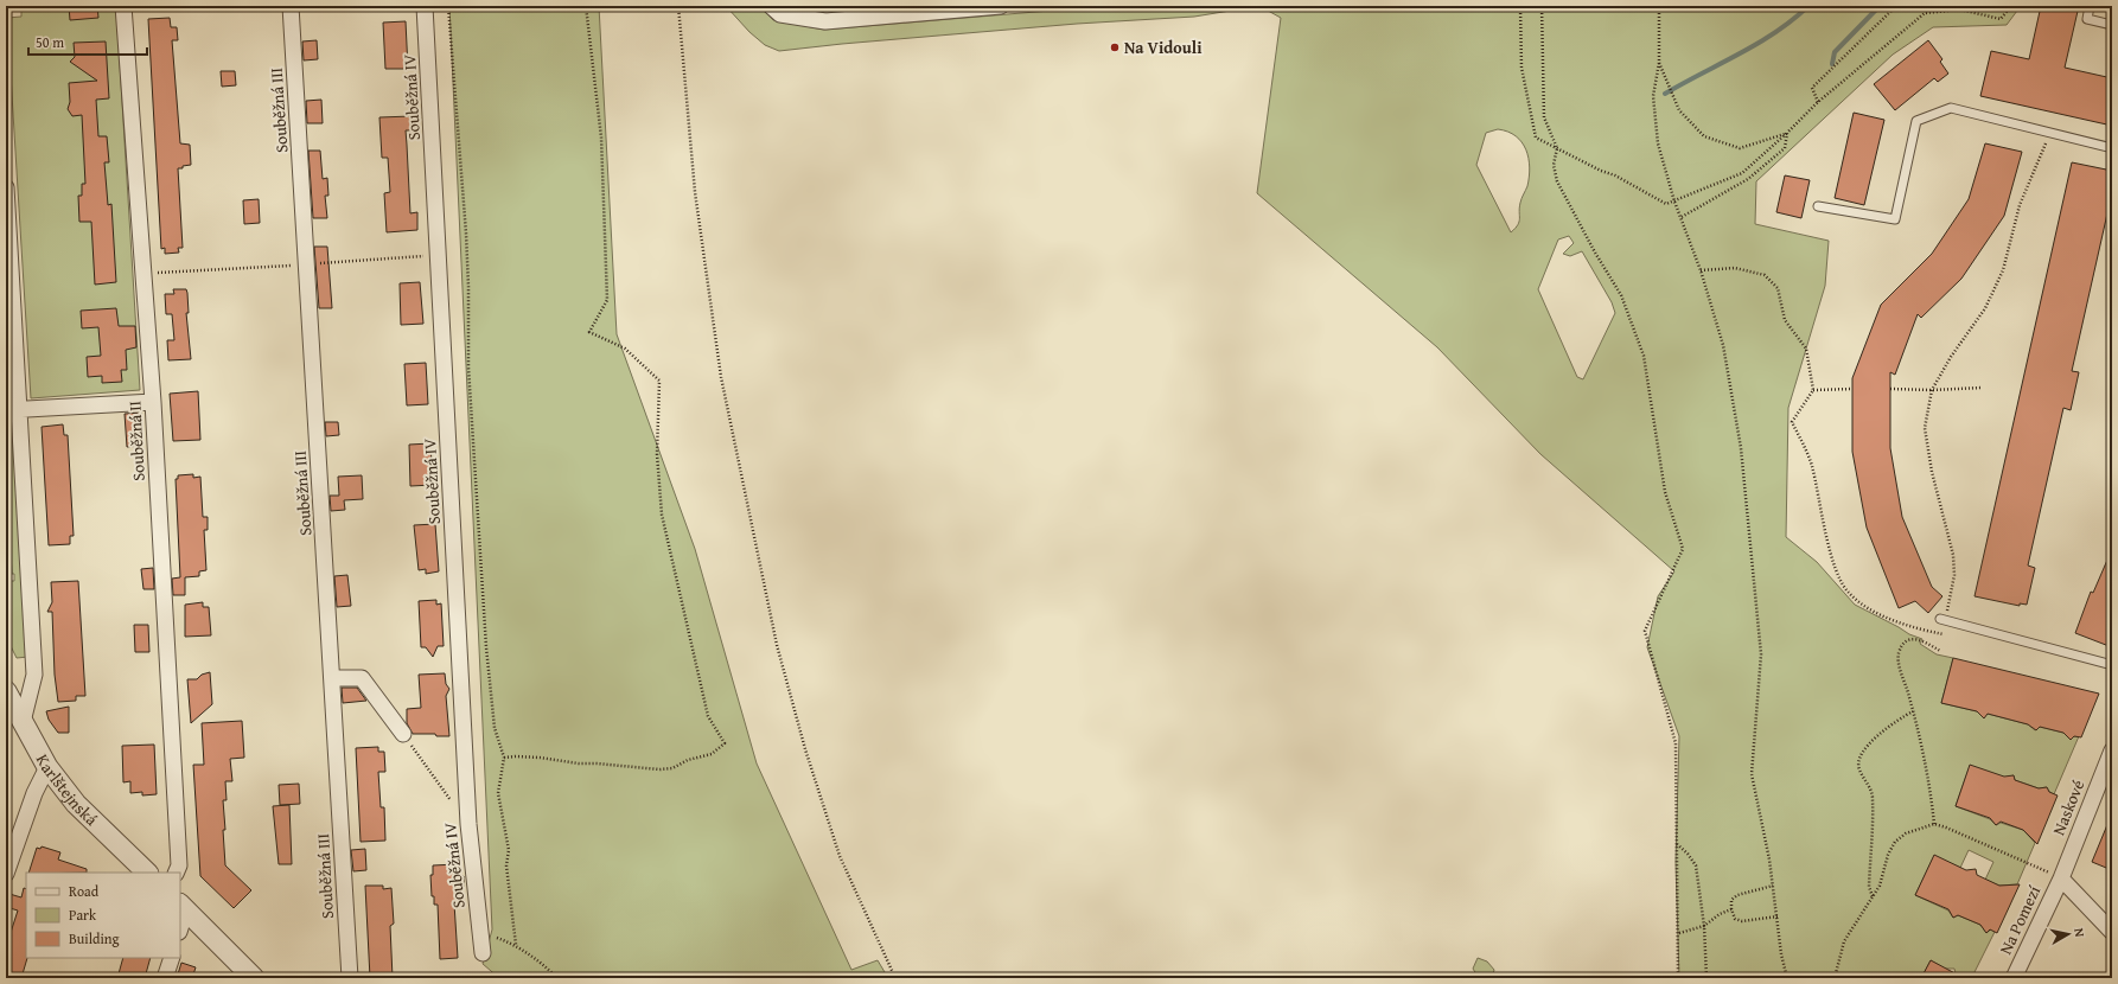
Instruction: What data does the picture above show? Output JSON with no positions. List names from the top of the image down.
{
  "streets": {
    "street": [
      "Souběžná Ⅳ",
      "Souběžná Ⅲ",
      "Souběžná Ⅱ",
      "Karlštejnská",
      "Naskové",
      "Na Pomezí"
    ]
  },
  "crossings": [
    ["Naskové", "Na Pomezí"]
  ],
  "places": ["Na Vidouli"],
  "legend": ["Road", "Park", "Building"],
  "scale_bar": "50 m",
  "north": "right"
}
